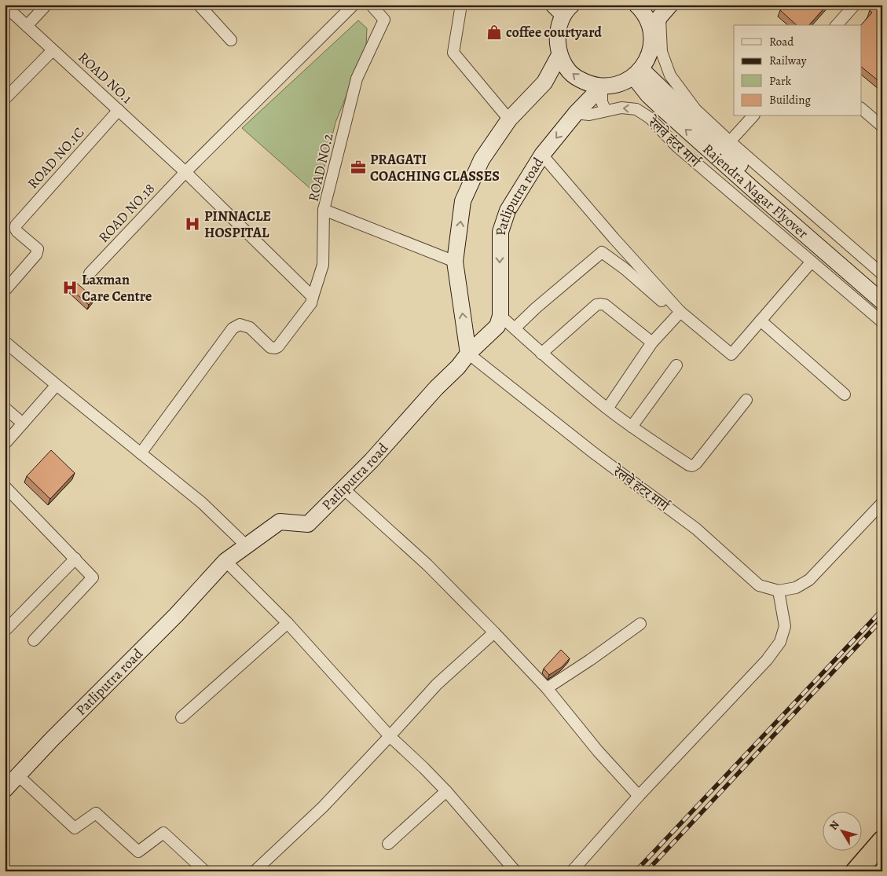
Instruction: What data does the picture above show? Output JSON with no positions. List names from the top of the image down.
{
  "streets": {
    "street": [
      "ROAD NO.1",
      "रेलवे हंटर मार्ग",
      "ROAD NO.1C",
      "ROAD NO.2",
      "Rajendra Nagar Flyover",
      "Patliputra road",
      "ROAD NO.18"
    ]
  },
  "crossings": [
    ["ROAD NO.1", "ROAD NO.1C"],
    ["ROAD NO.1", "ROAD NO.18"],
    ["रेलवे हंटर मार्ग", "Patliputra road"]
  ],
  "places": {
    "shop": ["coffee courtyard"],
    "office": ["PRAGATI COACHING CLASSES"],
    "hospital": ["PINNACLE HOSPITAL", "Laxman Care Centre"]
  },
  "legend": [
    "Road",
    "Railway",
    "Park",
    "Building"
  ],
  "north": "top left"
}
